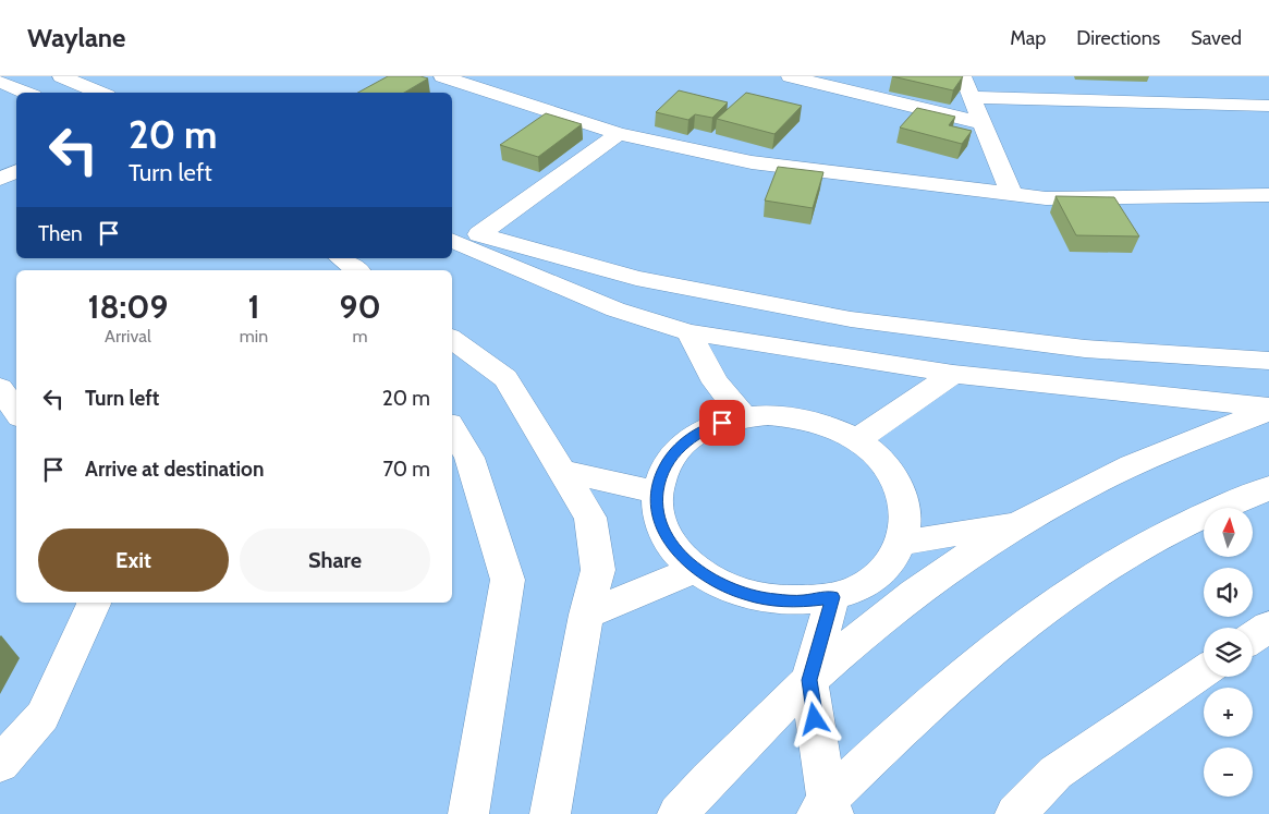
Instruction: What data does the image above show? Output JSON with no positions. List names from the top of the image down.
{
  "north": "top",
  "page": {
    "header": "Waylane",
    "nav": ["Map", "Directions", "Saved"],
    "turn": ["20 m", "Turn left"],
    "then": "Then",
    "eta": [
      "18:09",
      "Arrival",
      "1",
      "min",
      "90",
      "m"
    ],
    "list": [
      {
        "name": "Turn left",
        "value": "20 m"
      },
      {
        "name": "Arrive at destination",
        "value": "70 m"
      }
    ],
    "map_buttons": ["+", "−"],
    "buttons": ["Exit", "Share"]
  }
}
